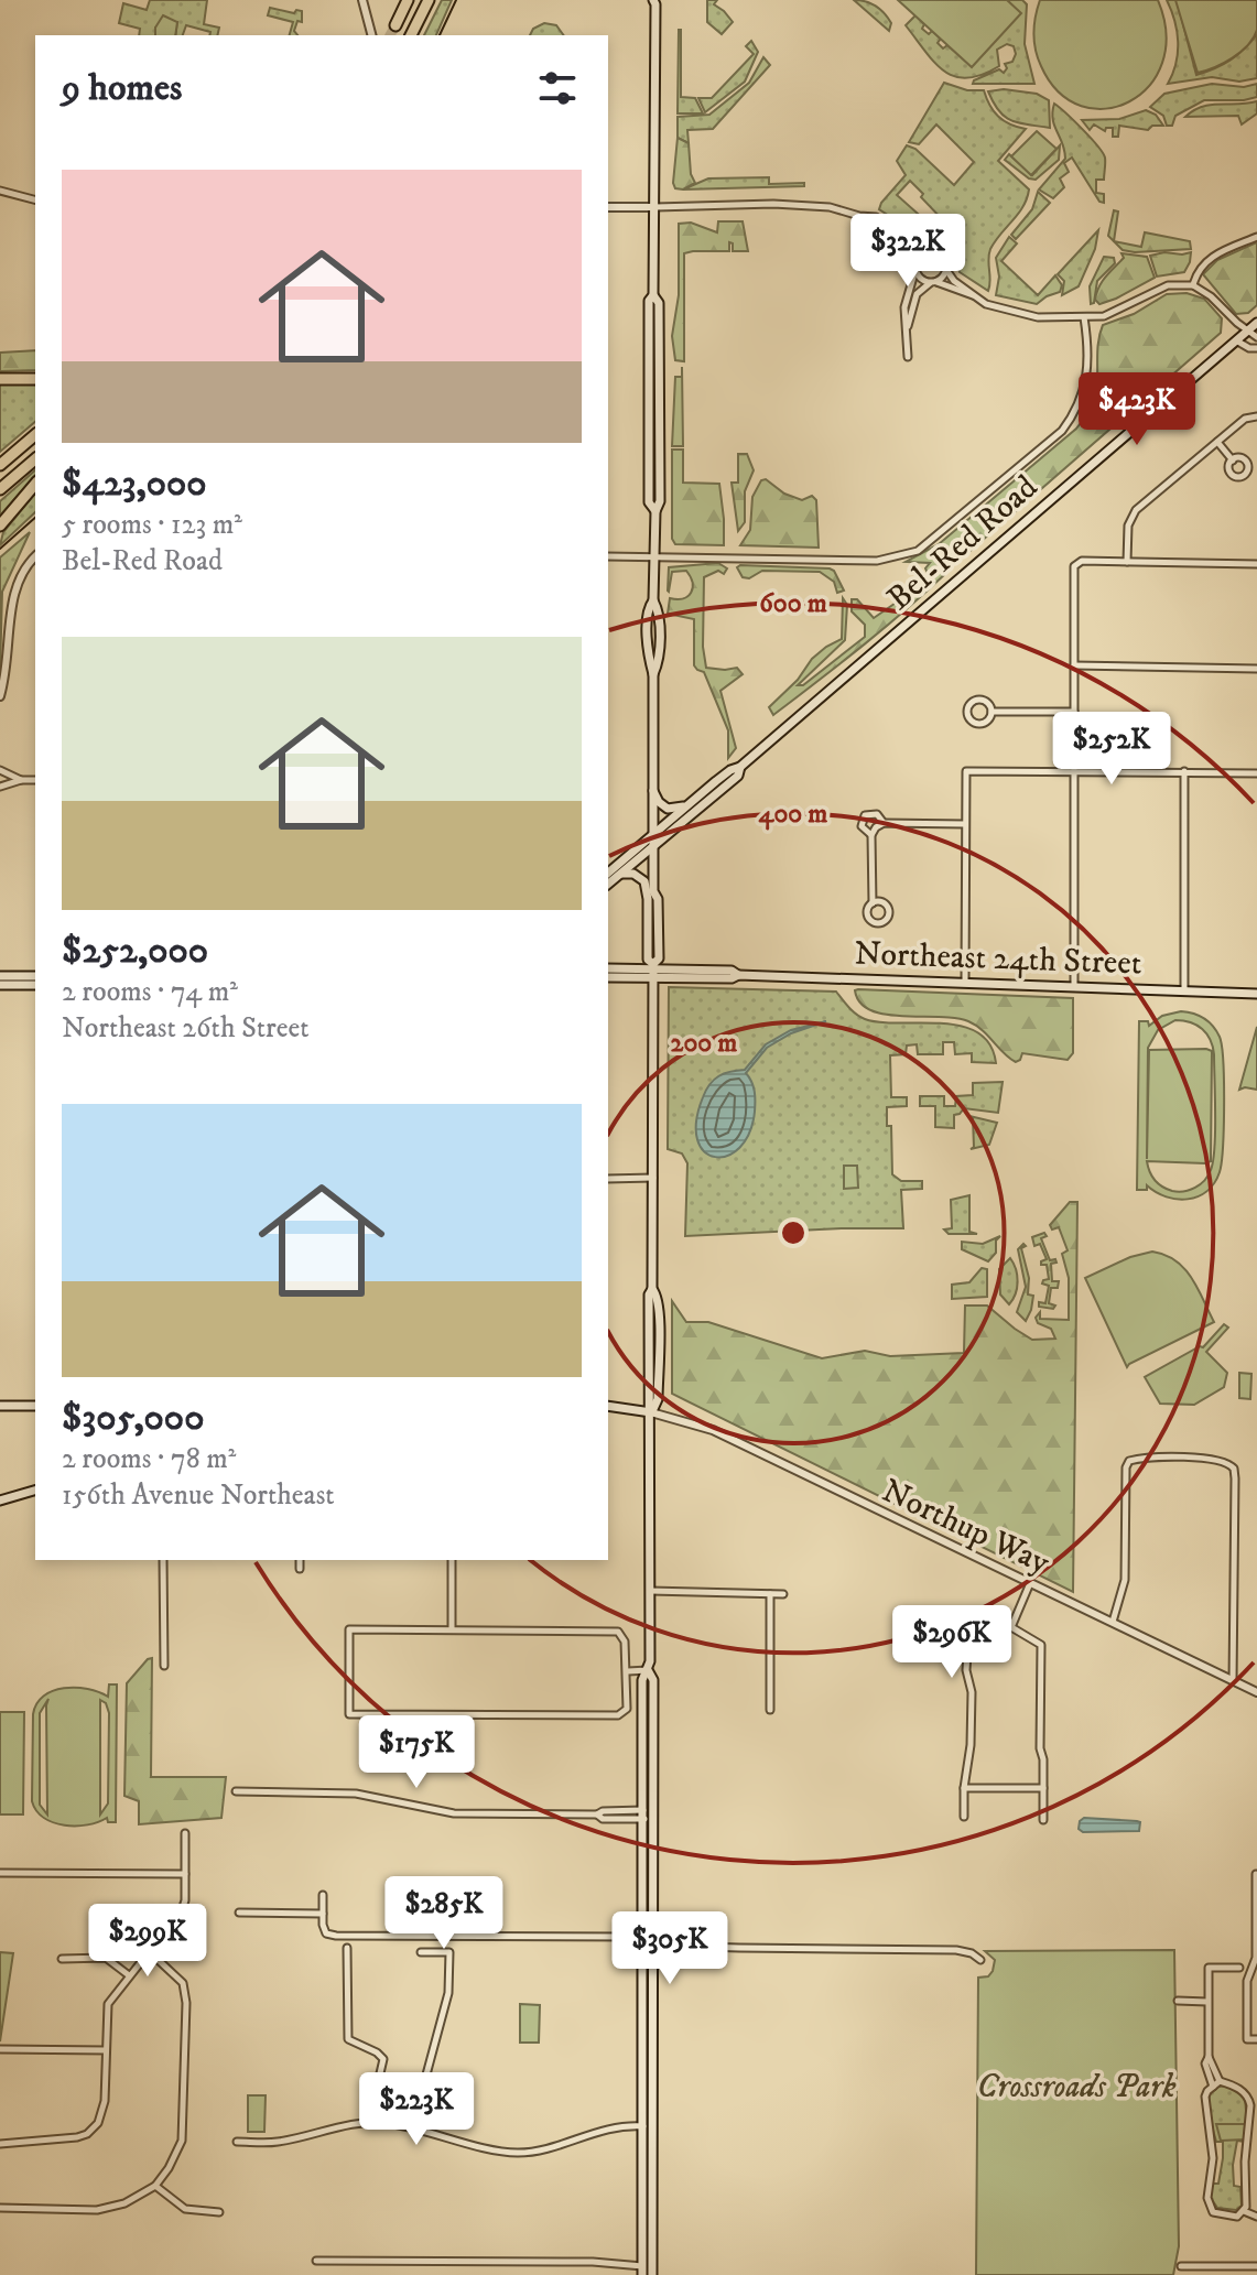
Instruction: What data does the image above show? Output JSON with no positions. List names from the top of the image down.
{
  "streets": {
    "main road": ["Bel-Red Road", "Northeast 24th Street"],
    "street": ["Northup Way"]
  },
  "parks": ["Crossroads Park"],
  "page": {
    "heading": "9 homes",
    "list": [
      {
        "name": "$423,000",
        "note": "5 rooms · 123 m² · Bel-Red Road"
      },
      {
        "name": "$252,000",
        "note": "2 rooms · 74 m² · Northeast 26th Street"
      },
      {
        "name": "$305,000",
        "note": "2 rooms · 78 m² · 156th Avenue Northeast"
      }
    ],
    "price": [
      "$322K",
      "$423K",
      "$252K",
      "$296K",
      "$175K",
      "$285K",
      "$299K",
      "$305K",
      "$223K"
    ]
  },
  "rings": ["600 m", "400 m", "200 m"]
}
